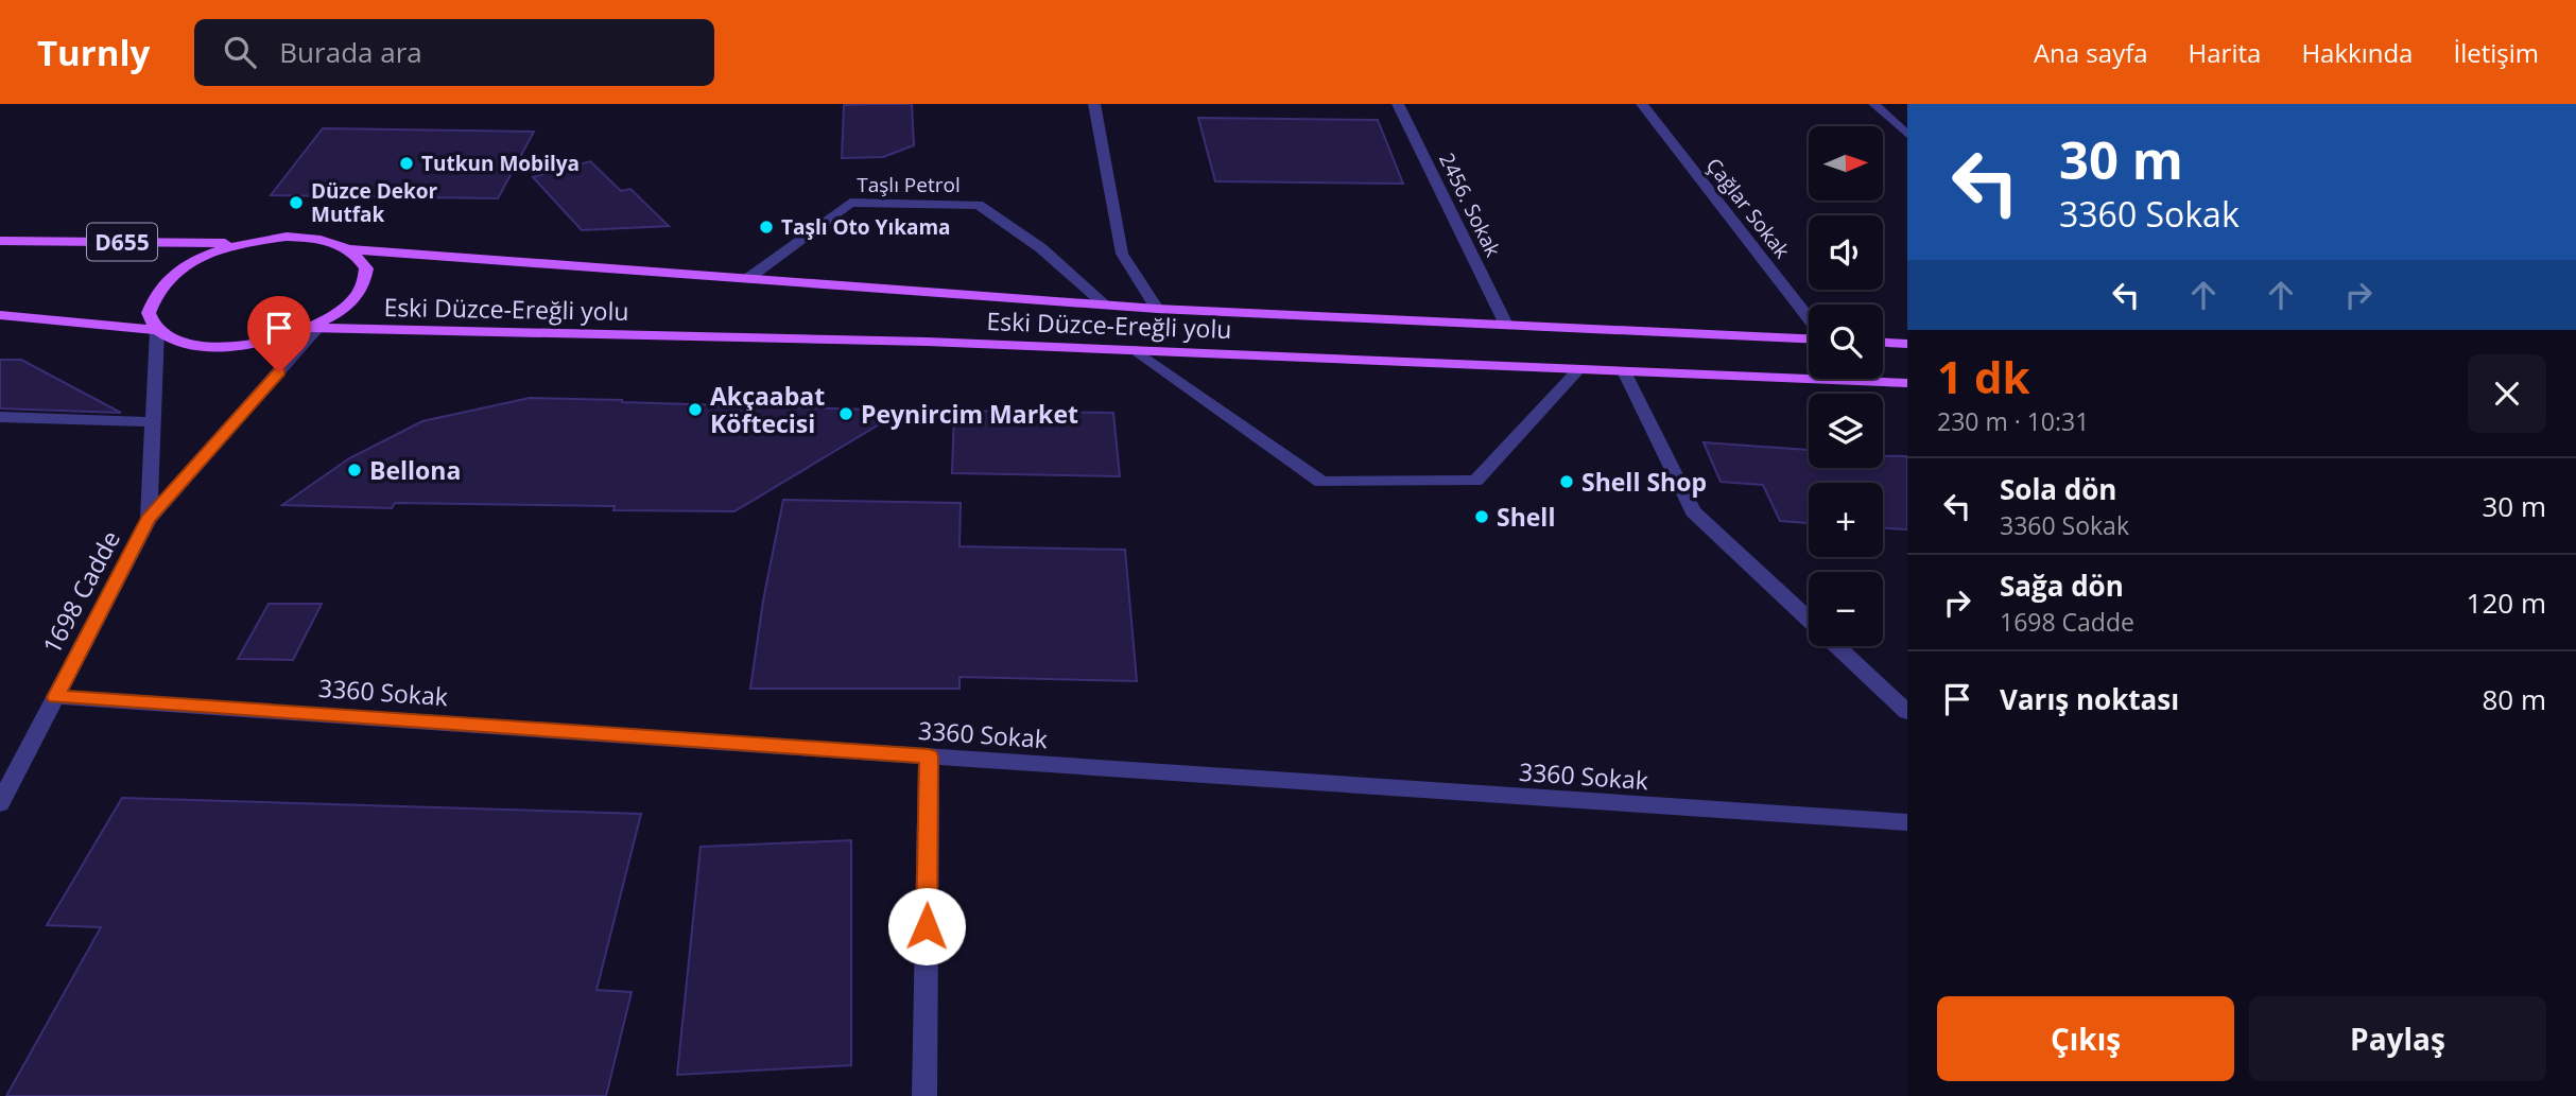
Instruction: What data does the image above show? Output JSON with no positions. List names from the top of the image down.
{
  "streets": {
    "main road": ["D655", "Eski Düzce-Ereğli yolu"],
    "street": [
      "Taşlı Petrol",
      "2456. Sokak",
      "Çağlar Sokak",
      "1698 Cadde",
      "3360 Sokak"
    ]
  },
  "crossings": [
    ["Taşlı Petrol", "Eski Düzce-Ereğli yolu"],
    ["2456. Sokak", "Eski Düzce-Ereğli yolu"],
    ["D655", "Eski Düzce-Ereğli yolu"],
    ["Eski Düzce-Ereğli yolu", "1698 Cadde"],
    ["1698 Cadde", "3360 Sokak"]
  ],
  "places": [
    "Tutkun Mobilya",
    "Düzce Dekor Mutfak",
    "Taşlı Oto Yıkama",
    "Akçaabat Köftecisi",
    "Peynircim Market",
    "Bellona",
    "Shell Shop",
    "Shell"
  ],
  "north": "right",
  "page": {
    "header": "Turnly",
    "search": "Burada ara",
    "nav": [
      "Ana sayfa",
      "Harita",
      "Hakkında",
      "İletişim"
    ],
    "turn": ["30 m", "3360 Sokak"],
    "map_buttons": ["+", "−"],
    "heading": ["1 dk", "230 m · 10:31"],
    "list": [
      {
        "name": "Sola dön",
        "note": "3360 Sokak",
        "value": "30 m"
      },
      {
        "name": "Sağa dön",
        "note": "1698 Cadde",
        "value": "120 m"
      },
      {
        "name": "Varış noktası",
        "value": "80 m"
      }
    ],
    "buttons": ["Çıkış", "Paylaş"]
  }
}
